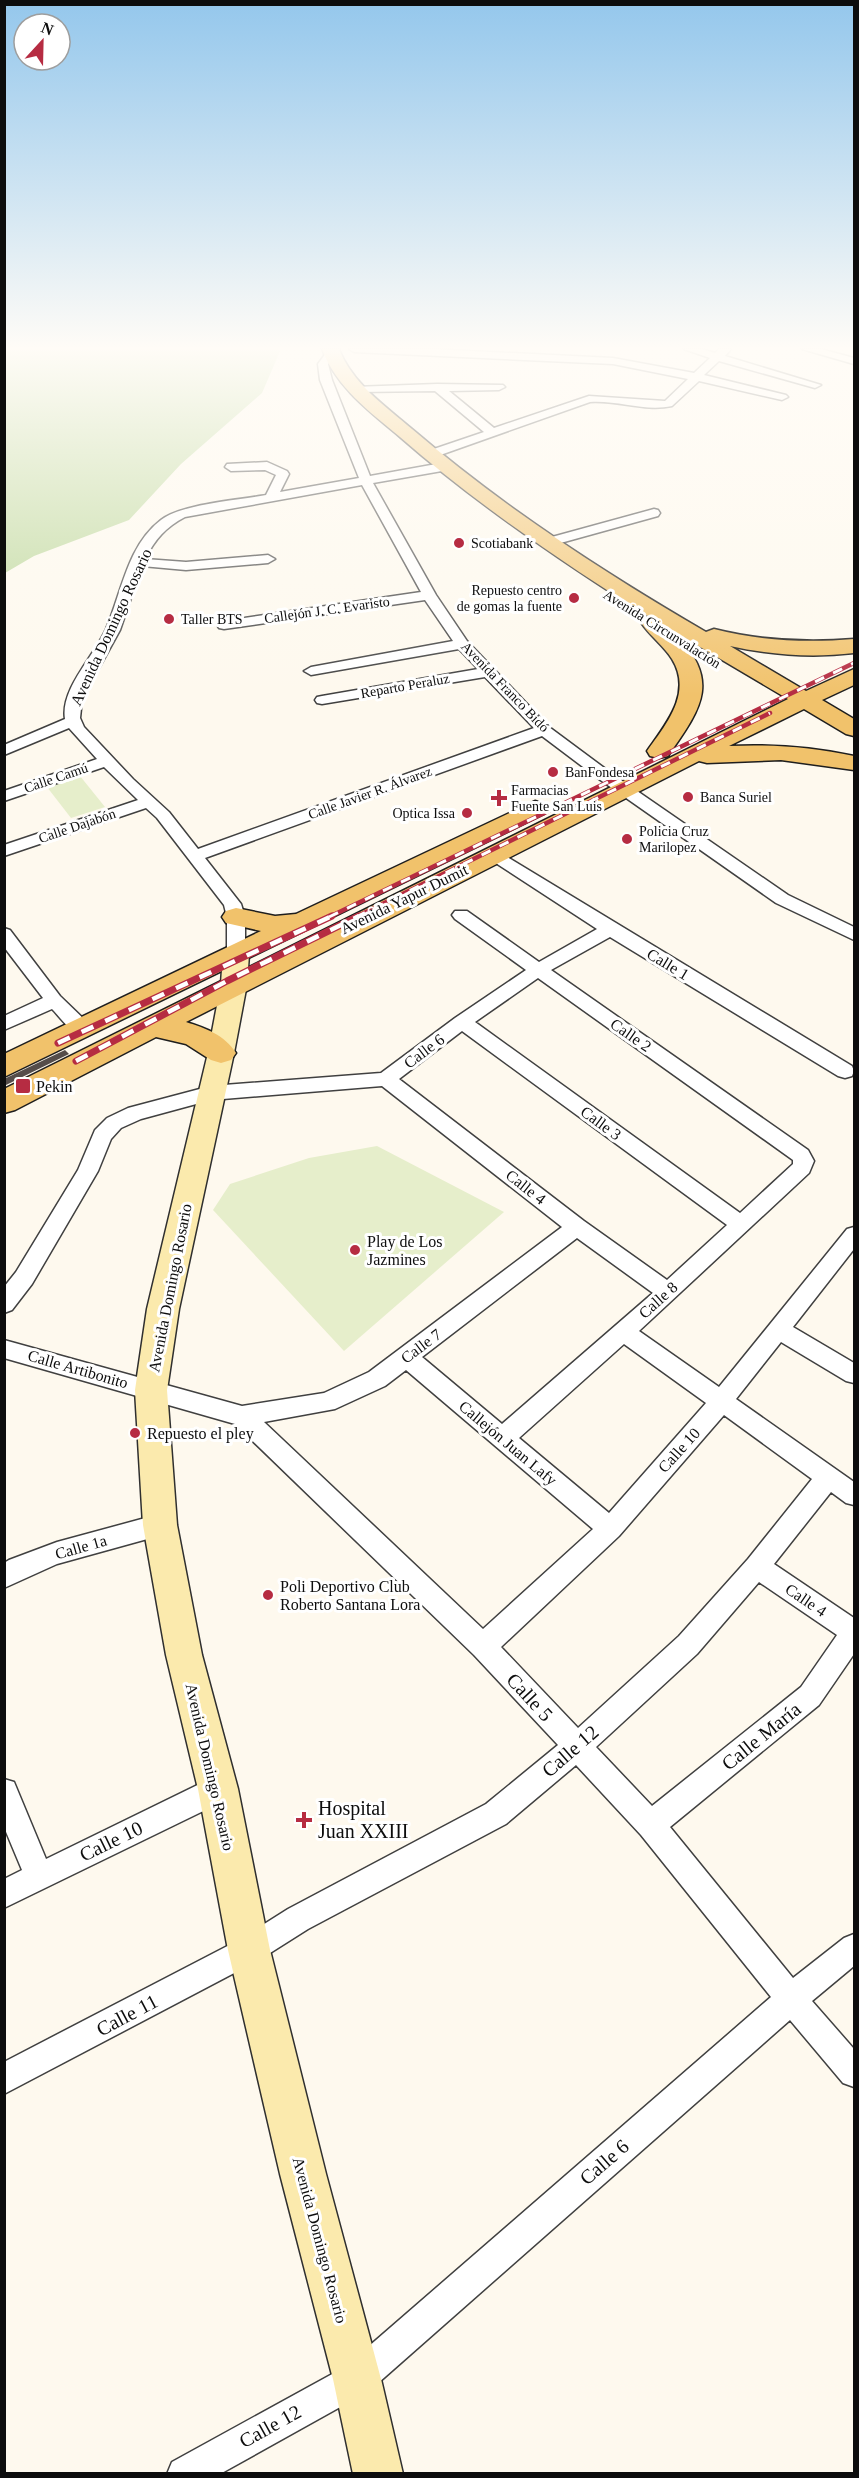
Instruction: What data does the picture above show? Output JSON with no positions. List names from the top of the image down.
{
  "streets": {
    "main road": ["Avenida Domingo Rosario", "Avenida Circunvalación", "Avenida Yapur Dumit"],
    "street": [
      "Callejón J. C. Evaristo",
      "Reparto Peraluz",
      "Avenida Franco Bidó",
      "Calle Camú",
      "Calle Javier R. Álvarez",
      "Calle Dajabón",
      "Calle 1",
      "Calle 2",
      "Calle 6",
      "Calle 3",
      "Calle 4",
      "Calle 8",
      "Calle 7",
      "Calle Artibonito",
      "Callejón Juan Lafy",
      "Calle 10",
      "Calle 1a",
      "Calle 5",
      "Calle María",
      "Calle 12",
      "Calle 11"
    ]
  },
  "crossings": [
    ["Callejón J. C. Evaristo", "Avenida Franco Bidó"],
    ["Avenida Domingo Rosario", "Avenida Franco Bidó"],
    ["Avenida Domingo Rosario", "Calle Camú"],
    ["Avenida Domingo Rosario", "Calle Javier R. Álvarez"],
    ["Avenida Domingo Rosario", "Calle Dajabón"],
    ["Avenida Domingo Rosario", "Avenida Yapur Dumit"],
    ["Avenida Domingo Rosario", "Calle 6"],
    ["Avenida Domingo Rosario", "Calle Artibonito"],
    ["Avenida Domingo Rosario", "Calle 10"],
    ["Avenida Domingo Rosario", "Calle 1a"],
    ["Avenida Domingo Rosario", "Calle 5"],
    ["Avenida Domingo Rosario", "Calle 12"],
    ["Avenida Domingo Rosario", "Calle 11"],
    ["Avenida Circunvalación", "Avenida Yapur Dumit"],
    ["Reparto Peraluz", "Avenida Franco Bidó"],
    ["Avenida Franco Bidó", "Calle Javier R. Álvarez"],
    ["Avenida Franco Bidó", "Avenida Yapur Dumit"],
    ["Avenida Yapur Dumit", "Calle 1"],
    ["Calle 1", "Calle 6"],
    ["Calle 2", "Calle 6"],
    ["Calle 2", "Calle 8"],
    ["Calle 6", "Calle 3"],
    ["Calle 6", "Calle 4"],
    ["Calle 6", "Calle 5"],
    ["Calle 6", "Calle 12"],
    ["Calle 3", "Calle 8"],
    ["Calle 4", "Calle 8"],
    ["Calle 4", "Calle 7"],
    ["Calle 4", "Calle María"],
    ["Calle 4", "Calle 12"],
    ["Calle 8", "Callejón Juan Lafy"],
    ["Calle 7", "Callejón Juan Lafy"],
    ["Calle 7", "Calle 5"],
    ["Calle Artibonito", "Calle 5"],
    ["Callejón Juan Lafy", "Calle 10"],
    ["Calle 10", "Calle 5"],
    ["Calle 5", "Calle María"],
    ["Calle 5", "Calle 12"],
    ["Calle 12", "Calle 11"]
  ],
  "places": {
    "other": [
      "Scotiabank",
      "Repuesto centro de gomas la fuente",
      "Taller BTS",
      "BanFondesa",
      "Banca Suriel",
      "Optica Issa",
      "Policia Cruz Marilopez",
      "Play de Los Jazmines",
      "Repuesto el pley",
      "Poli Deportivo Club Roberto Santana Lora"
    ],
    "health": ["Farmacias Fuente San Luis", "Hospital Juan XXIII"],
    "transit": ["Pekin"]
  },
  "north": "top"
}
